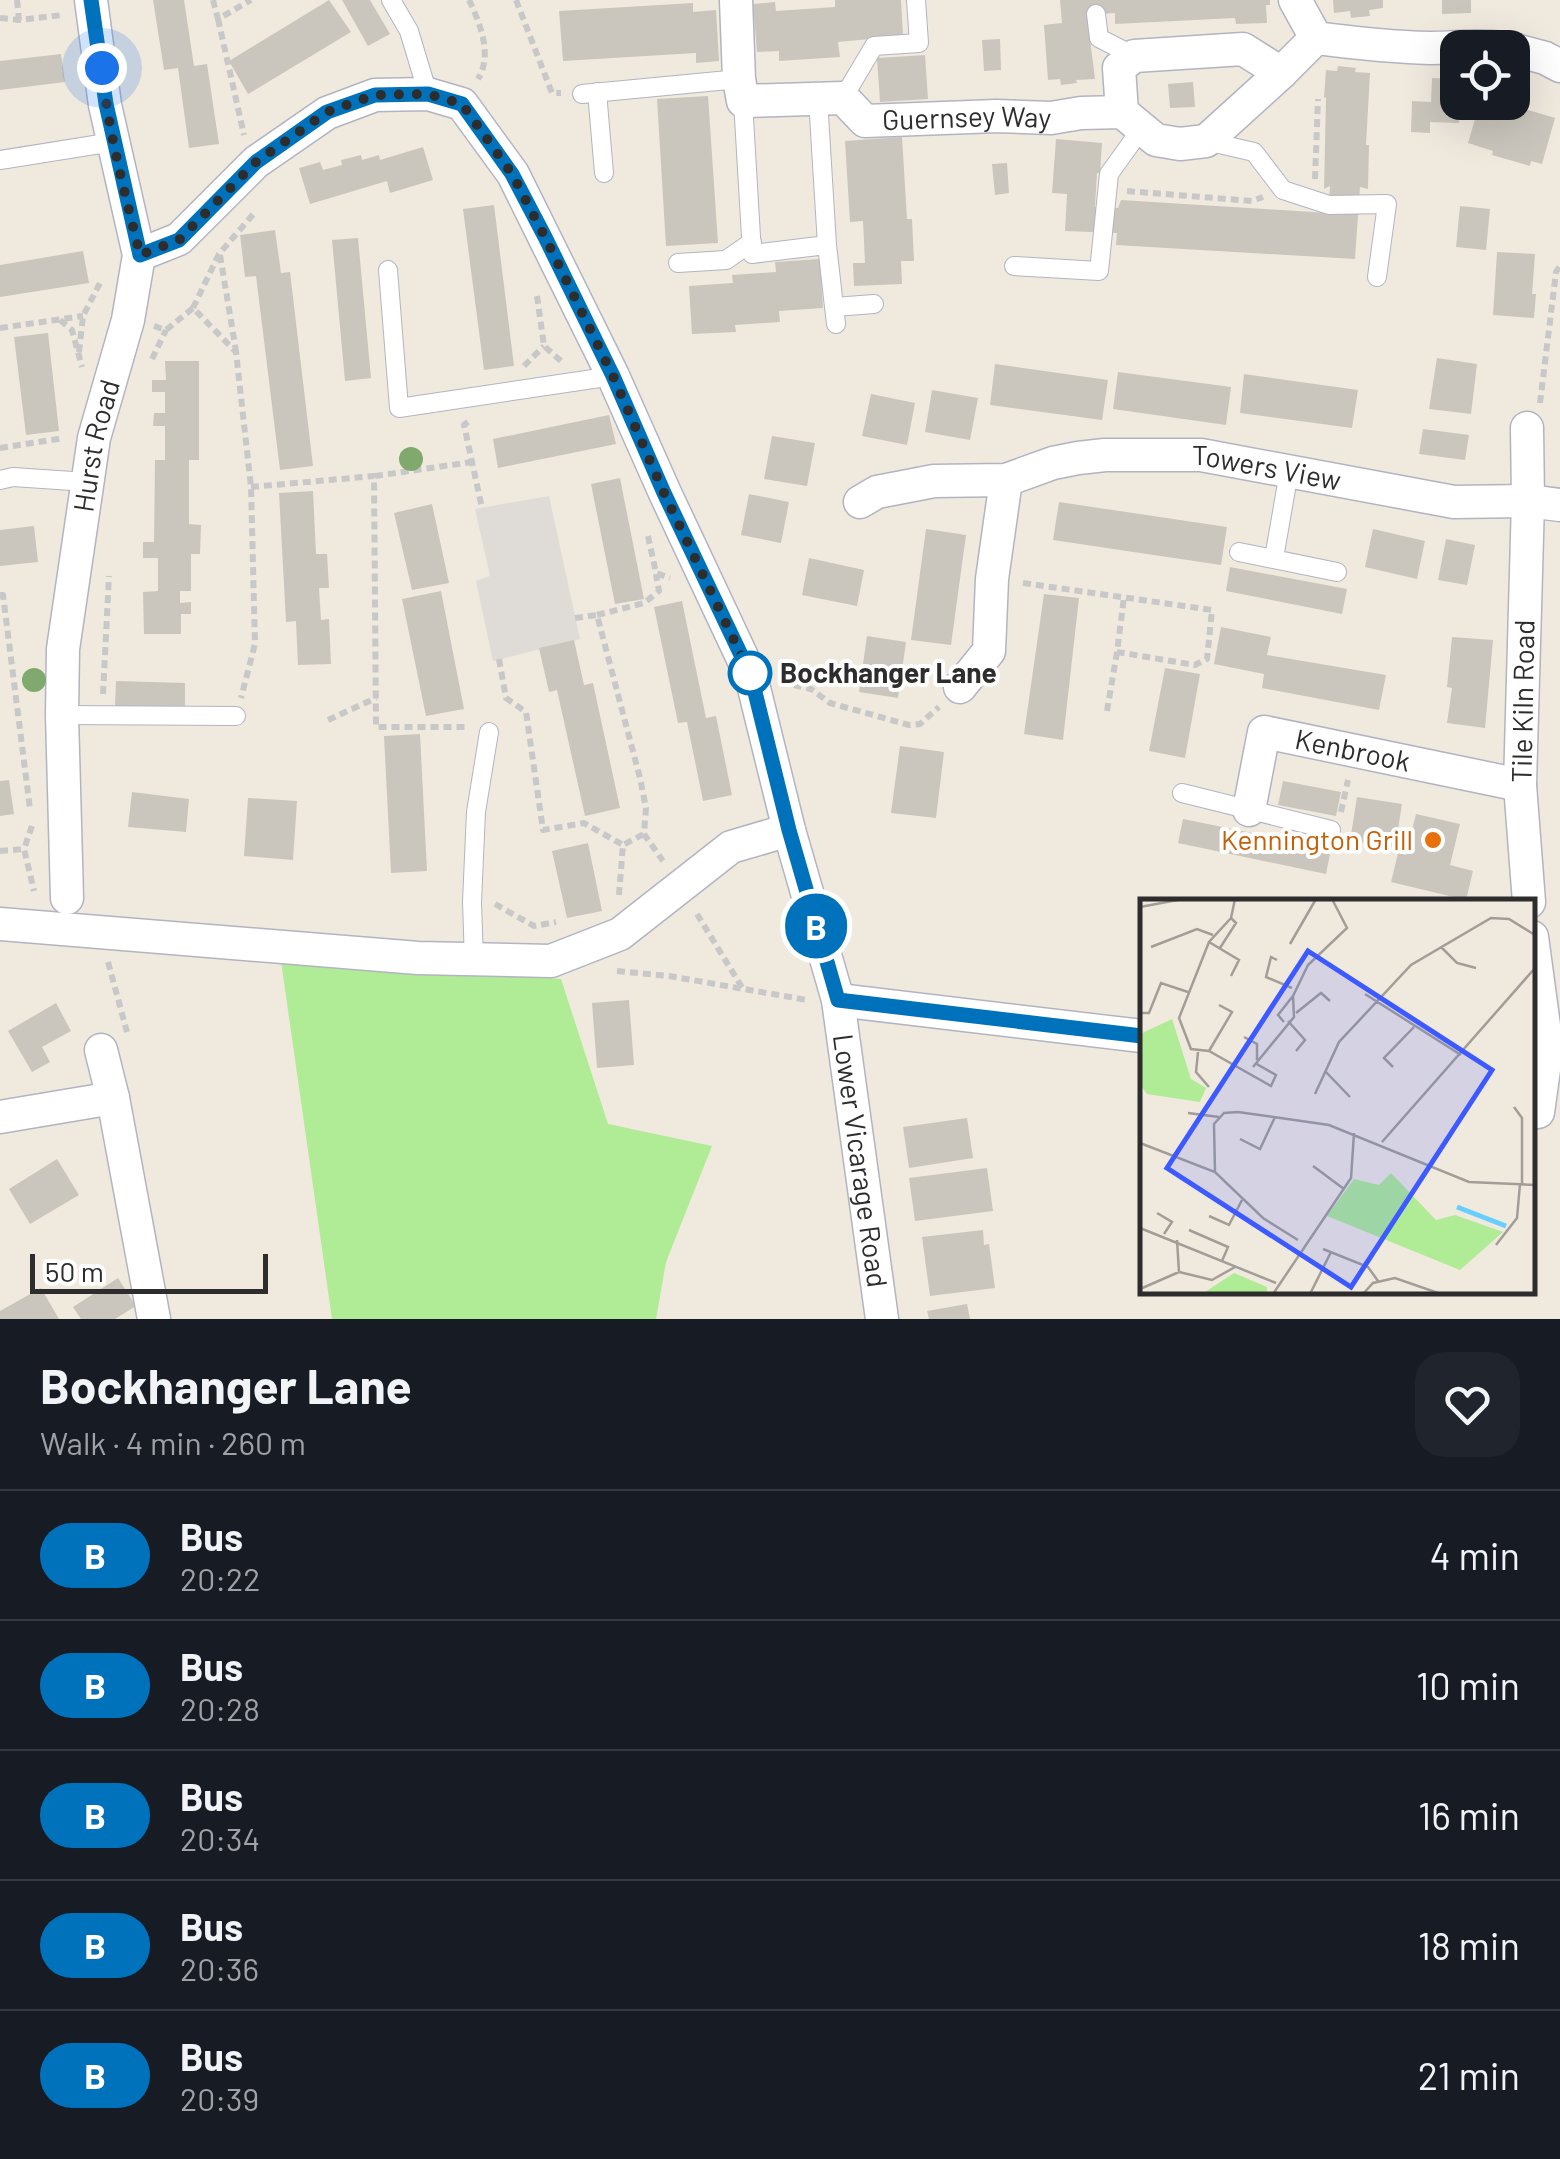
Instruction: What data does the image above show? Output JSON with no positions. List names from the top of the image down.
{
  "streets": {
    "street": [
      "Guernsey Way",
      "Hurst Road",
      "Towers View",
      "Tile Kiln Road",
      "Kenbrook",
      "Lower Vicarage Road"
    ]
  },
  "crossings": [
    ["Towers View", "Tile Kiln Road"],
    ["Tile Kiln Road", "Kenbrook"]
  ],
  "places": ["Bockhanger Lane", "Kennington Grill"],
  "lines": ["bus line B"],
  "scale_bar": "50 m",
  "page": {
    "on_map": "B",
    "scale": "50 m",
    "heading": ["Bockhanger Lane", "Walk · 4 min · 260 m"],
    "list": [
      {
        "mark": "B",
        "name": "Bus",
        "note": "20:22",
        "value": "4 min"
      },
      {
        "mark": "B",
        "name": "Bus",
        "note": "20:28",
        "value": "10 min"
      },
      {
        "mark": "B",
        "name": "Bus",
        "note": "20:34",
        "value": "16 min"
      },
      {
        "mark": "B",
        "name": "Bus",
        "note": "20:36",
        "value": "18 min"
      },
      {
        "mark": "B",
        "name": "Bus",
        "note": "20:39",
        "value": "21 min"
      }
    ]
  }
}
